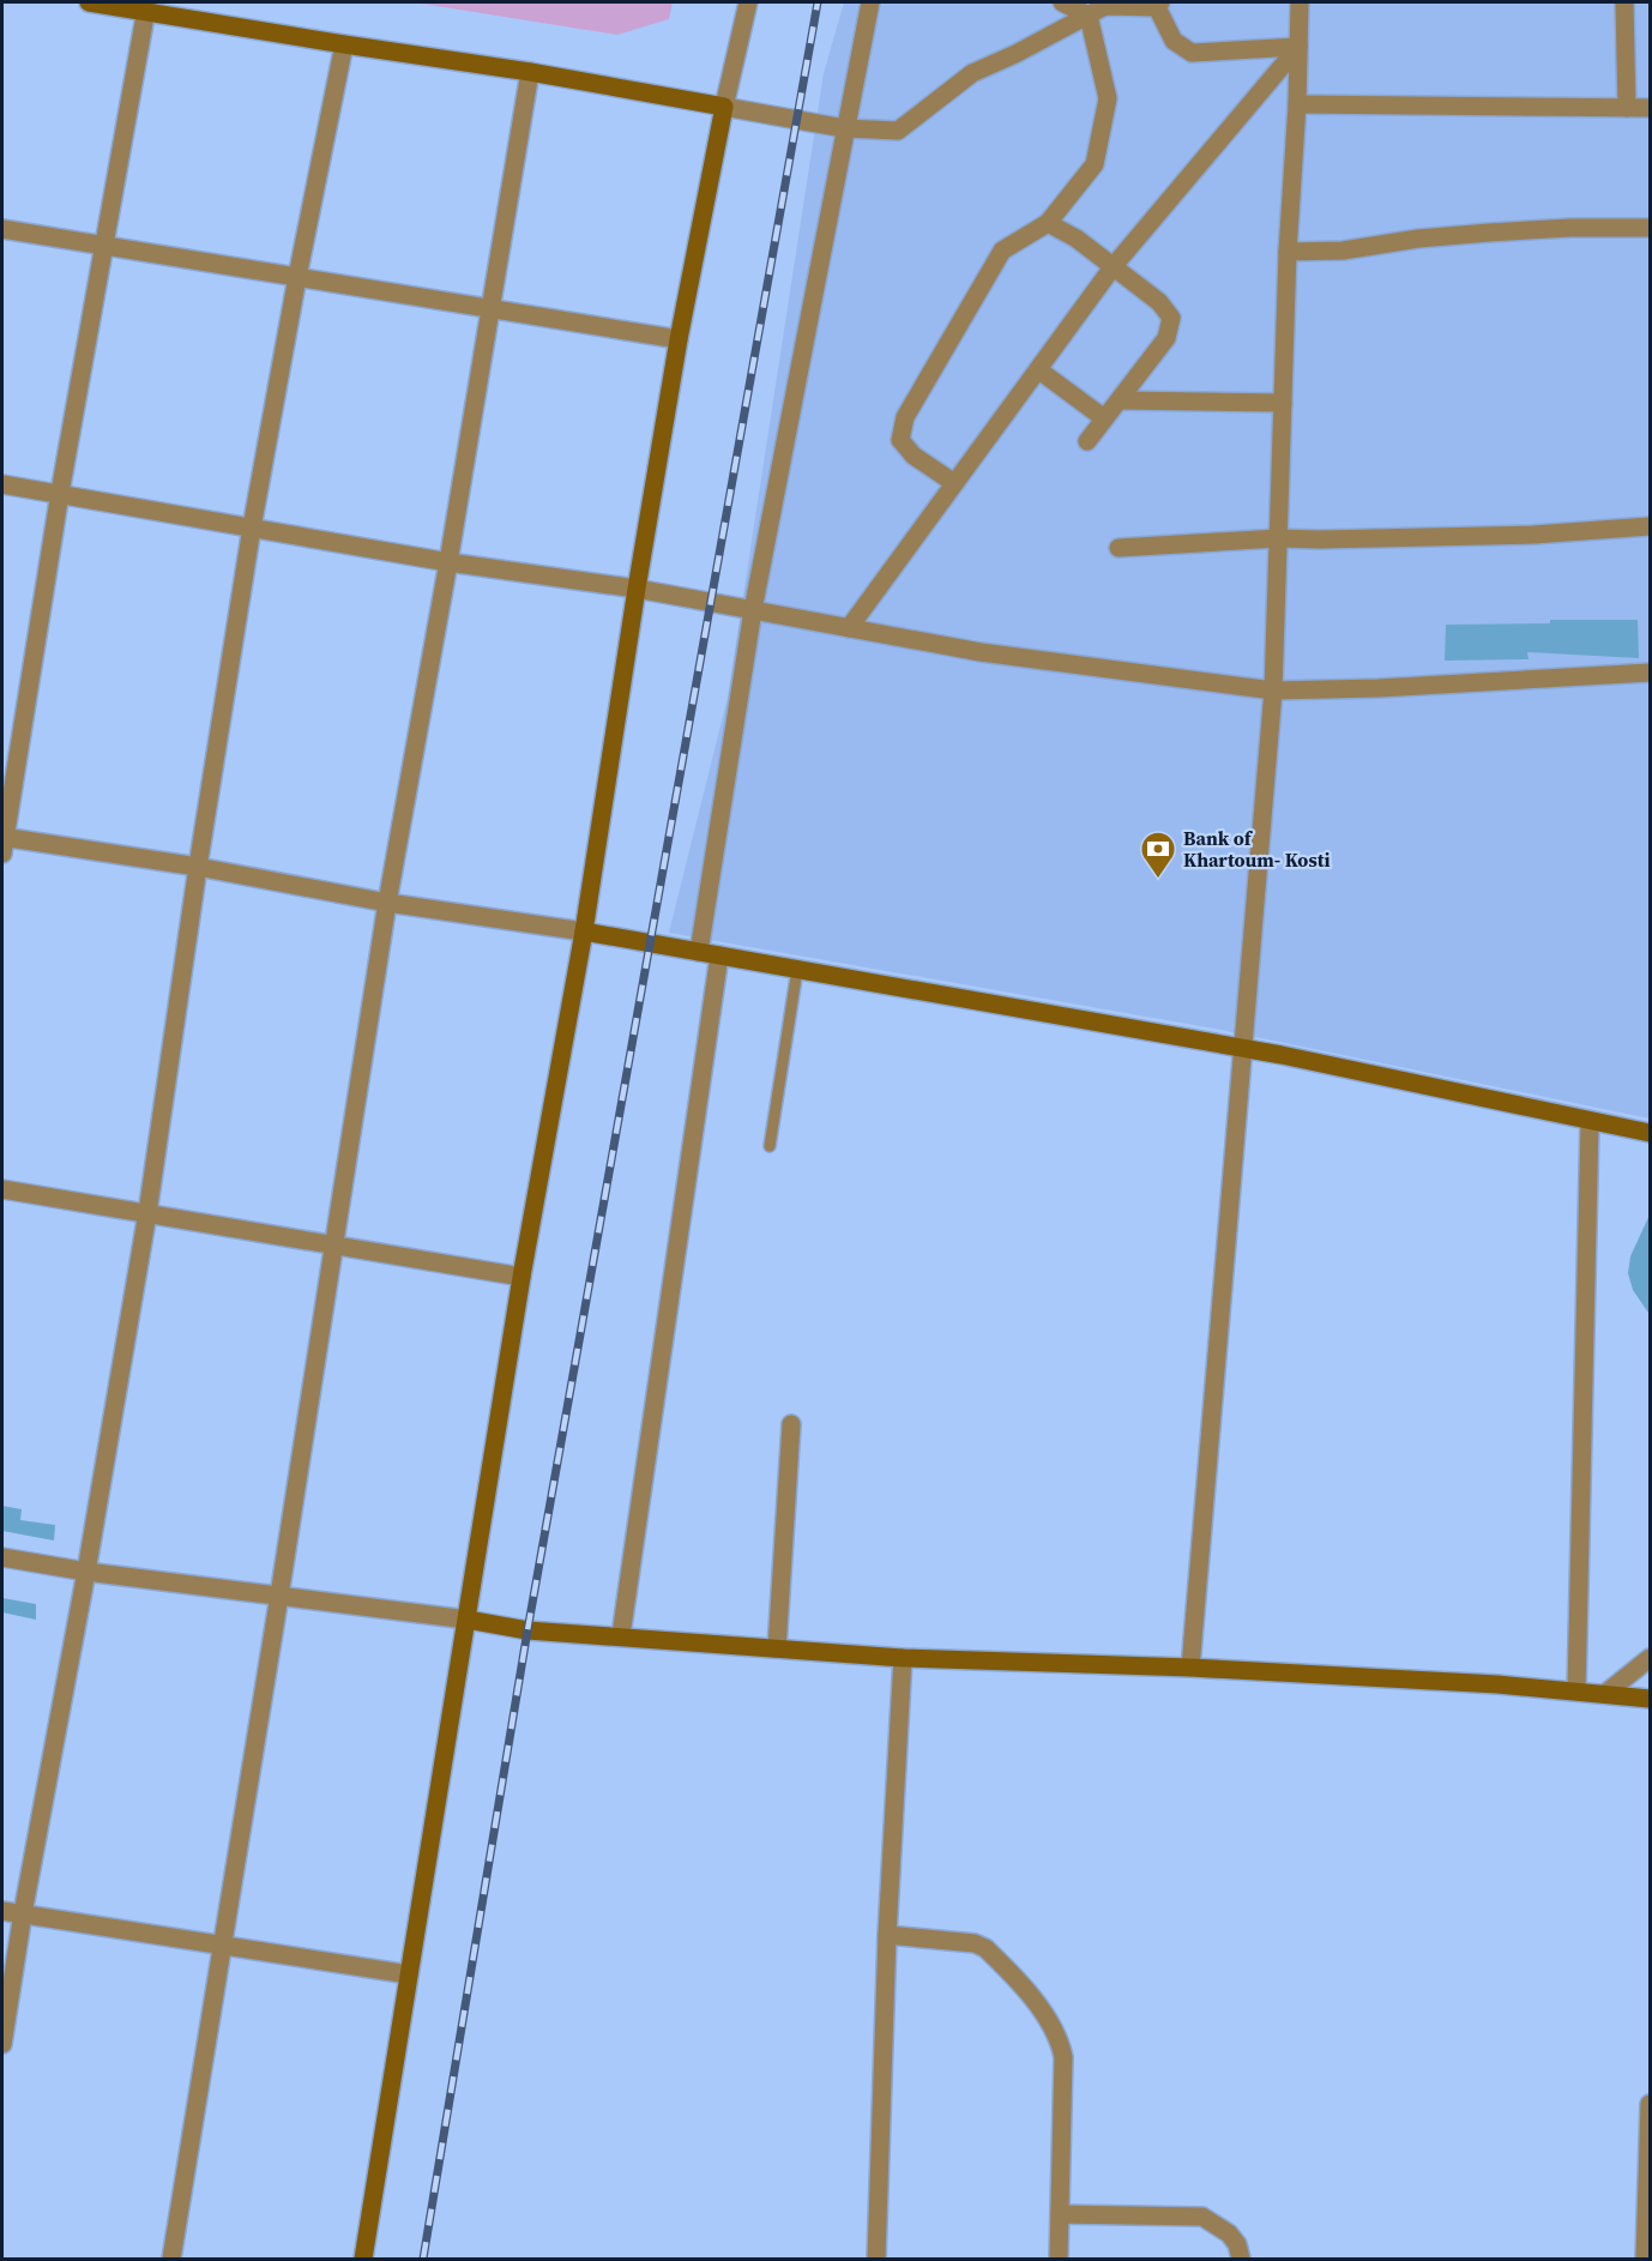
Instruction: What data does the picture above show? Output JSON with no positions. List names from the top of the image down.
{
  "places": {
    "bank": ["Bank of Khartoum- Kosti"]
  }
}
